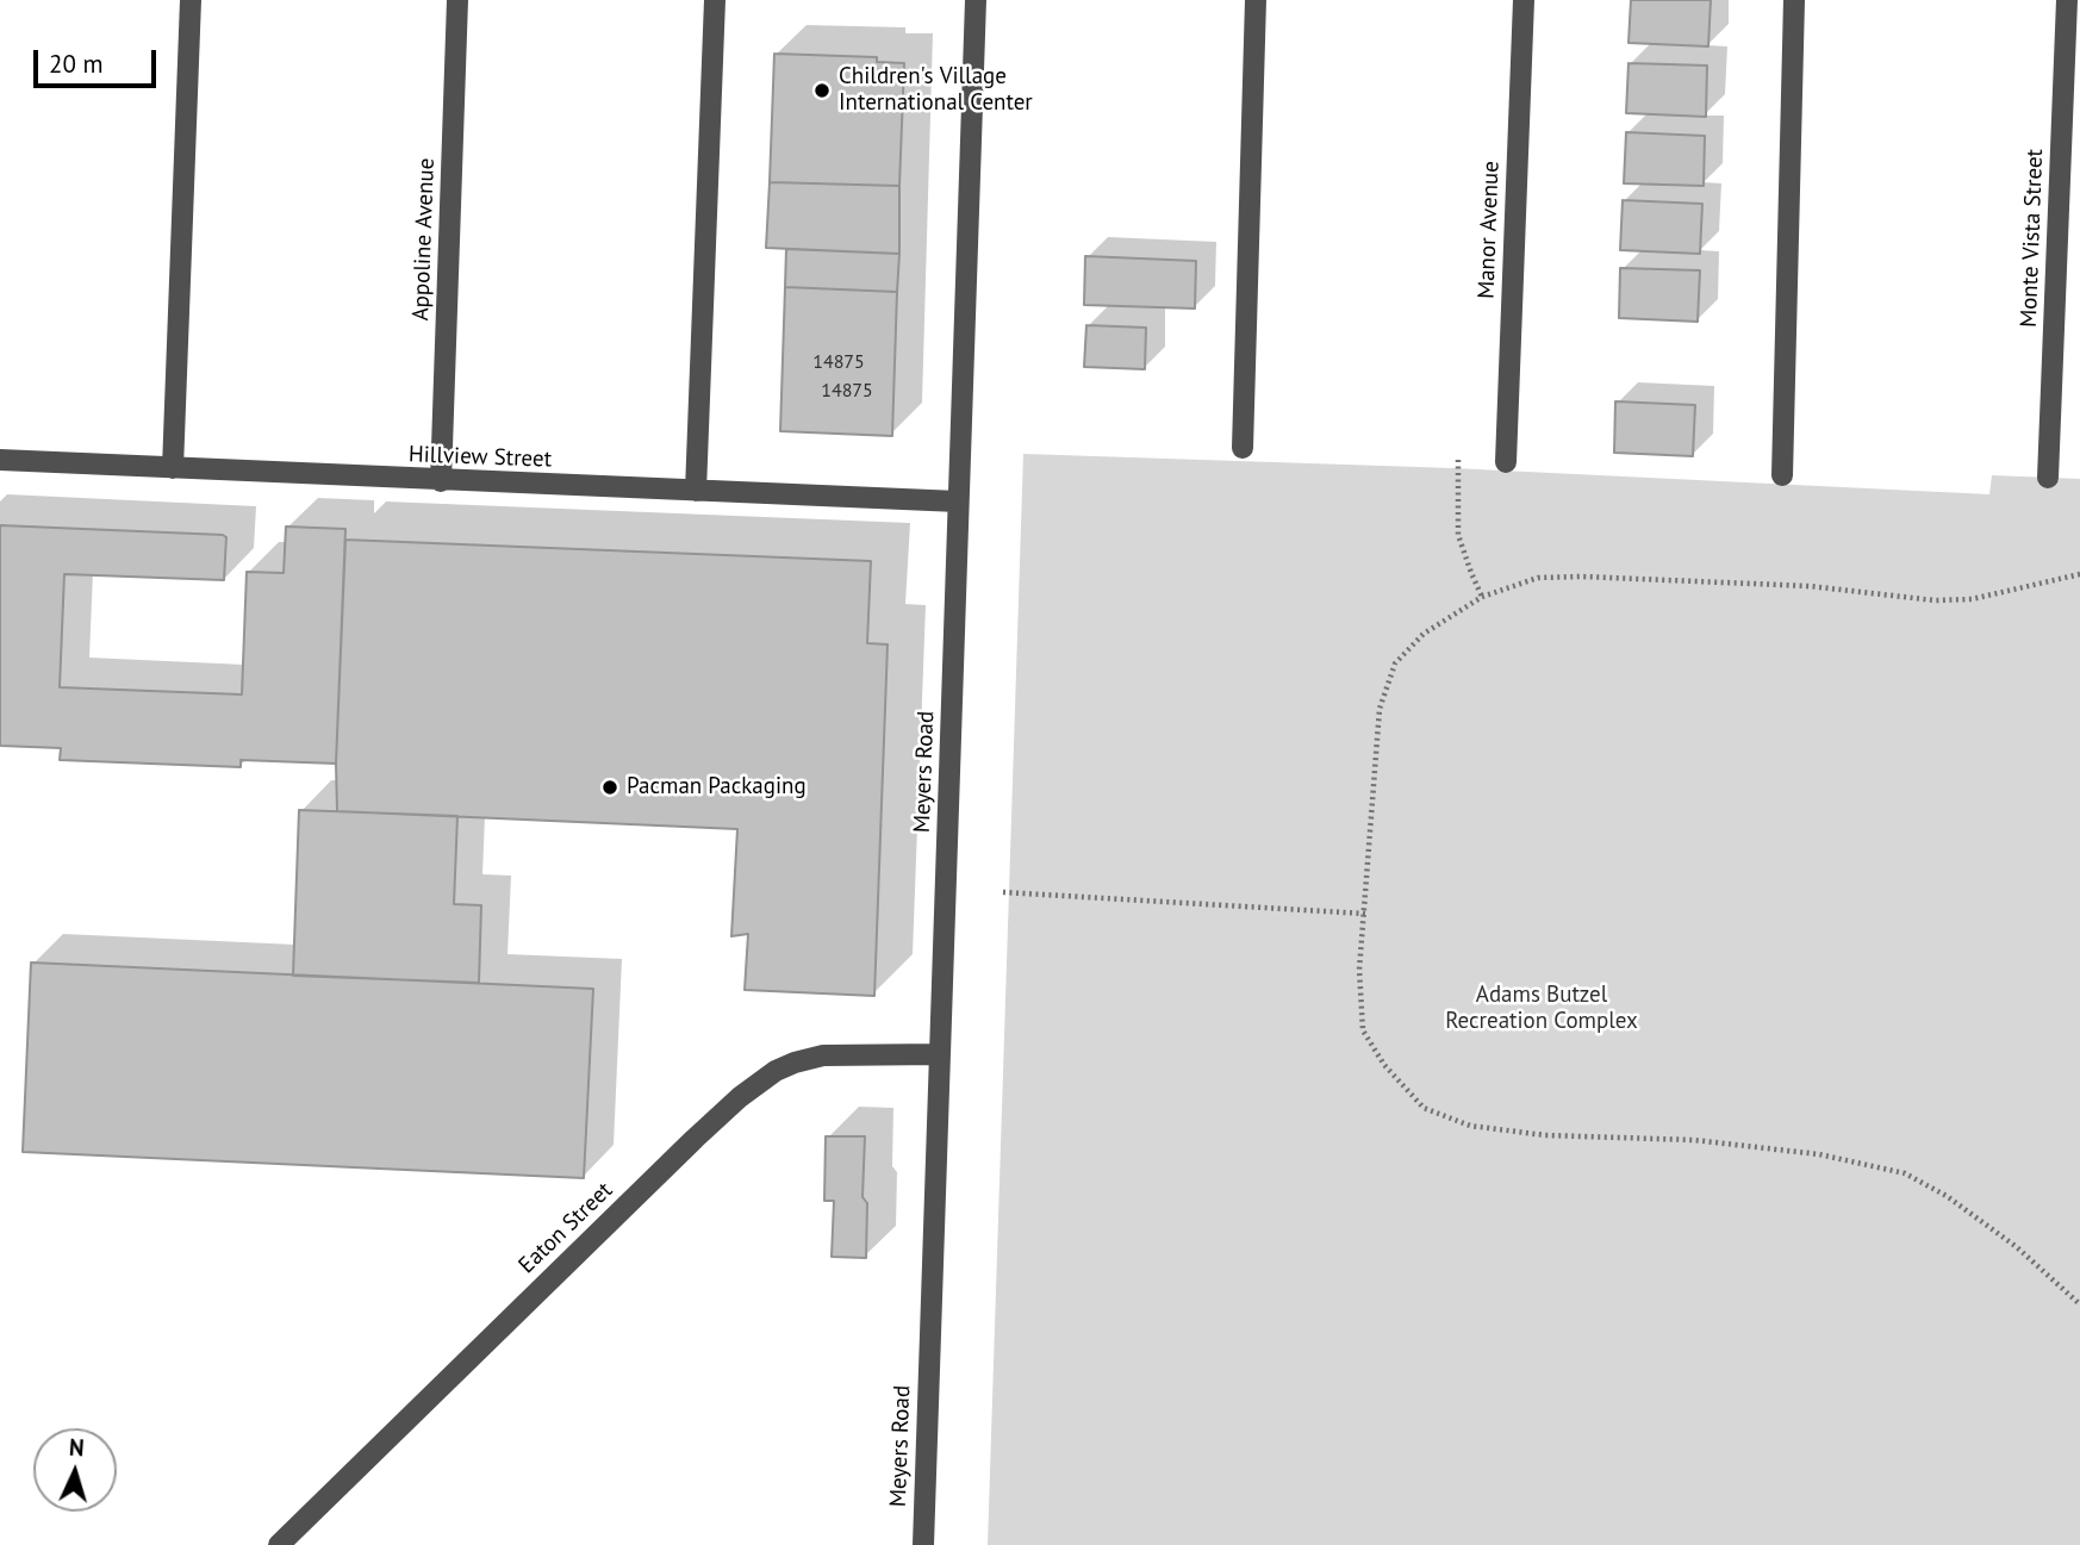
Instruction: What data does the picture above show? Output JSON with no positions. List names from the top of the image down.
{
  "streets": {
    "street": [
      "Manor Avenue",
      "Monte Vista Street",
      "Appoline Avenue",
      "Hillview Street",
      "Meyers Road",
      "Eaton Street"
    ]
  },
  "crossings": [
    ["Appoline Avenue", "Hillview Street"],
    ["Hillview Street", "Meyers Road"],
    ["Meyers Road", "Eaton Street"]
  ],
  "parks": ["Adams Butzel Recreation Complex"],
  "places": ["Children's Village International Center", "Pacman Packaging"],
  "house_numbers": ["14875", "14875"],
  "scale_bar": "20 m",
  "north": "top"
}
